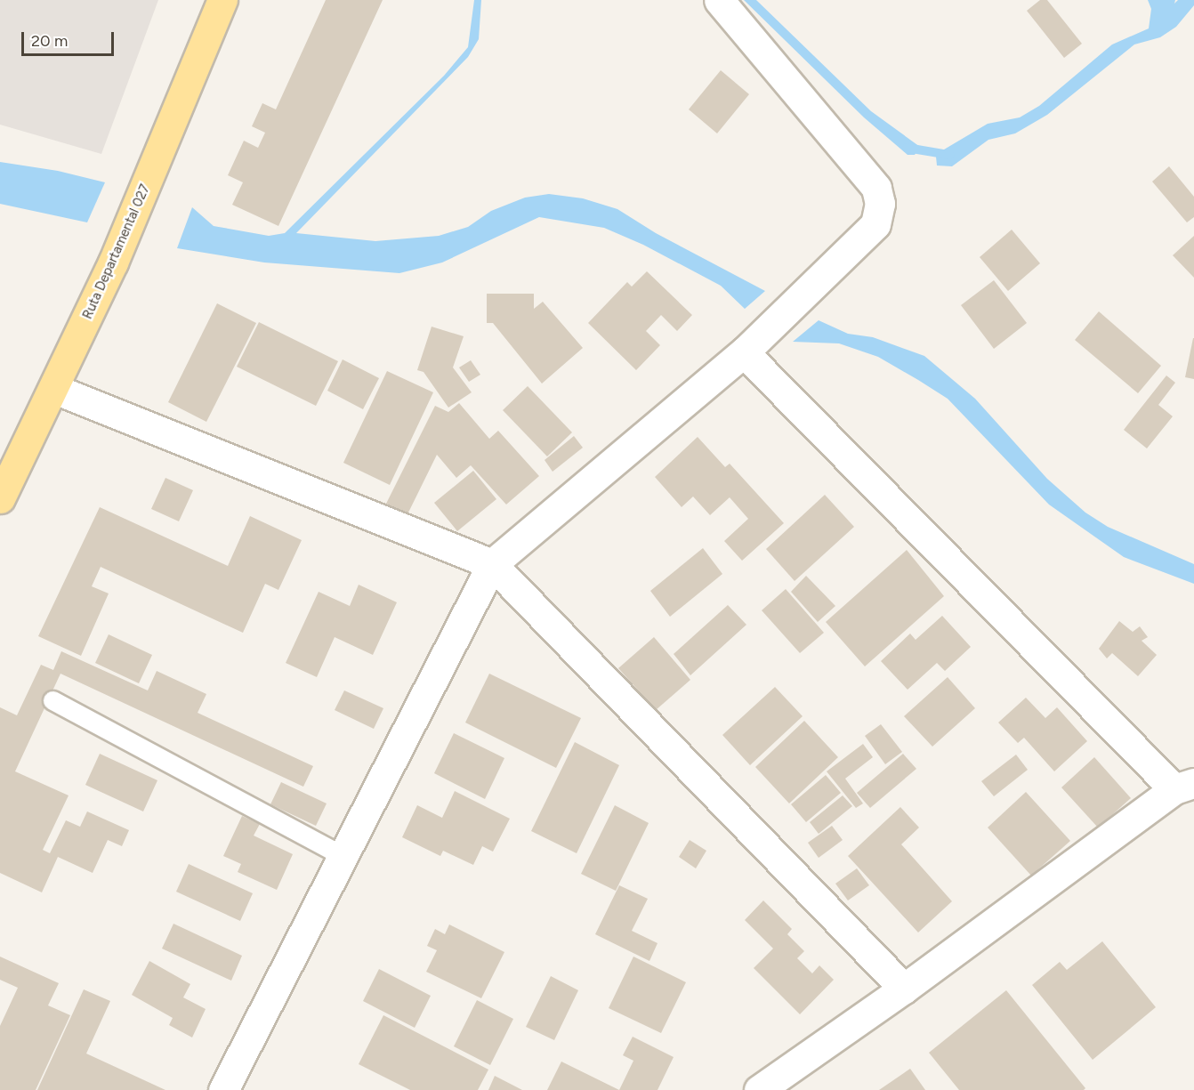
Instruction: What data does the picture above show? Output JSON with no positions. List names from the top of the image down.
{
  "streets": {
    "main road": ["Ruta Departamental 027"]
  },
  "scale_bar": "20 m"
}
